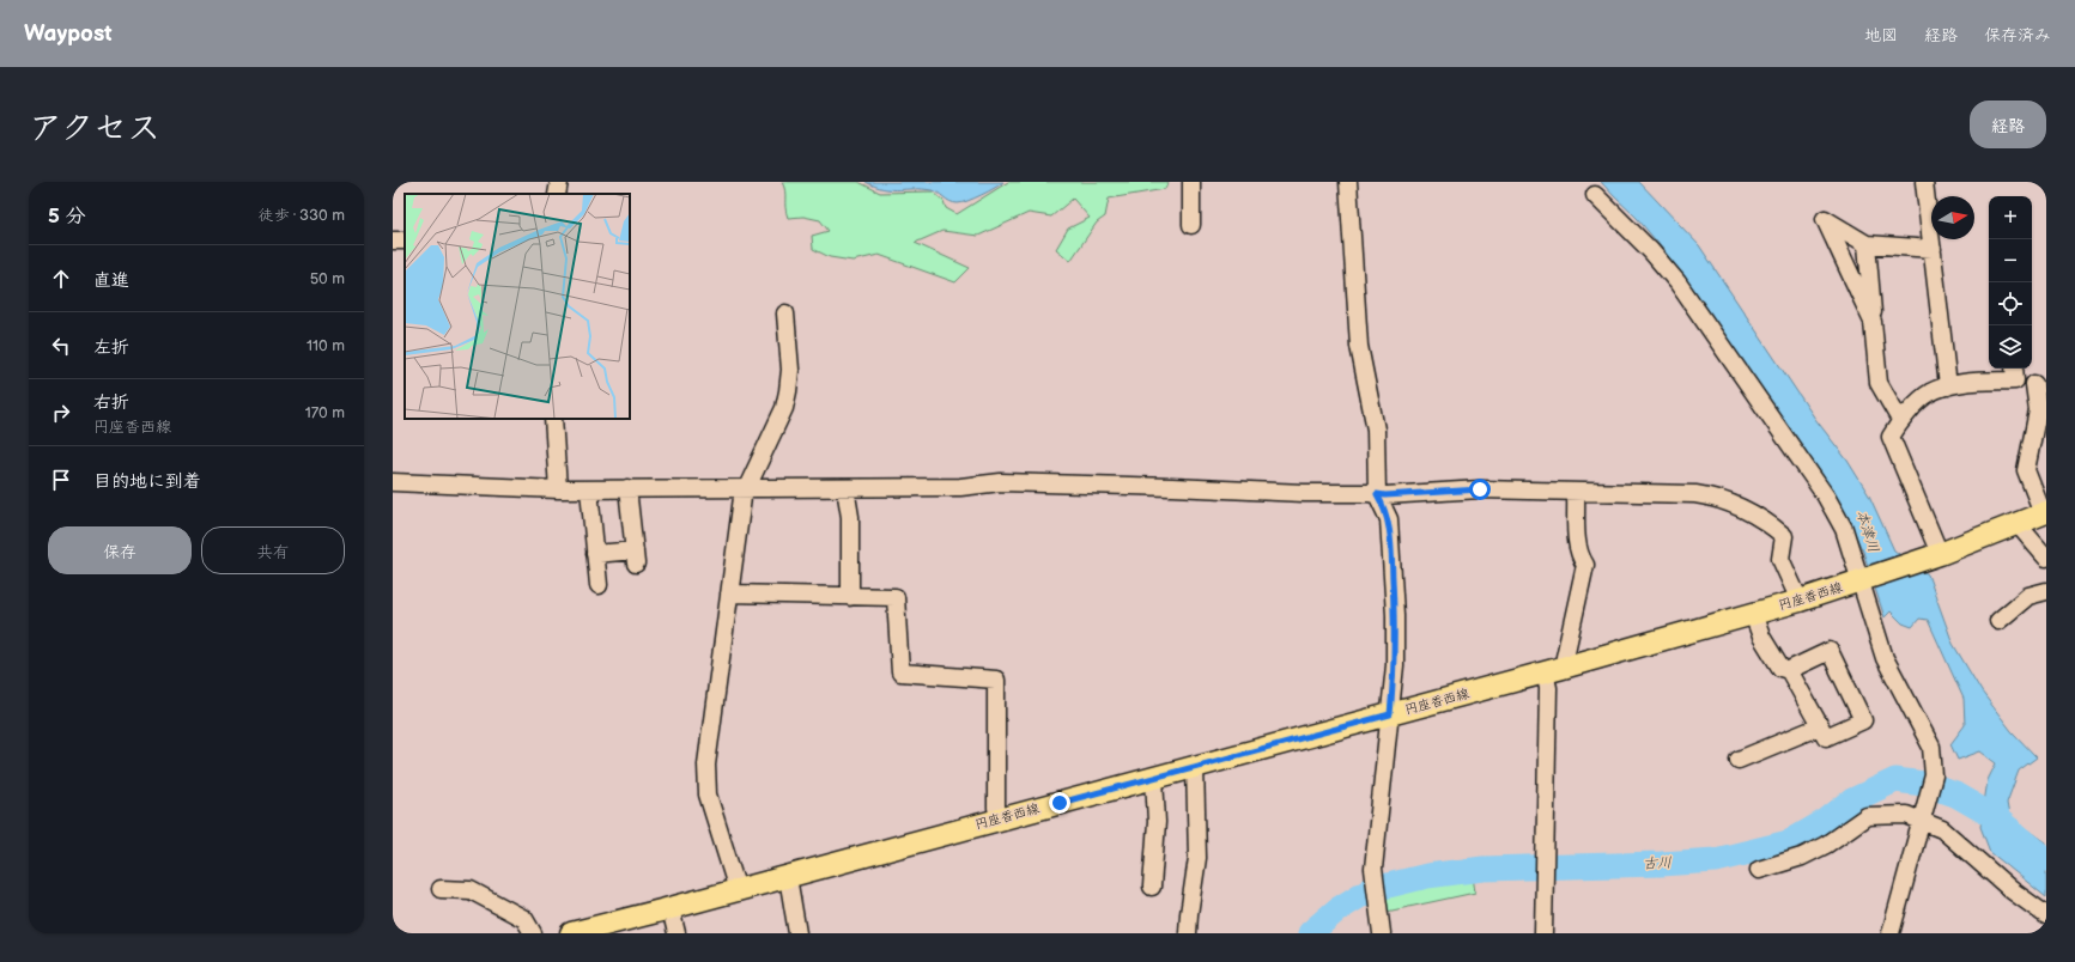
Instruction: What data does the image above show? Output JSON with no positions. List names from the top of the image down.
{
  "streets": {
    "main road": ["円座香西線"]
  },
  "water": ["本津川", "古川"],
  "north": "right",
  "page": {
    "header": "Waypost",
    "nav": ["地図", "経路", "保存済み"],
    "title": "アクセス",
    "buttons": [
      "経路",
      ["保存", "共有"]
    ],
    "heading": ["5 分", "徒歩 · 330 m"],
    "map_buttons": ["+", "−"],
    "list": [
      ["直進", "50 m"],
      ["左折", "110 m"],
      ["右折", "円座香西線", "170 m"],
      "目的地に到着"
    ]
  }
}
